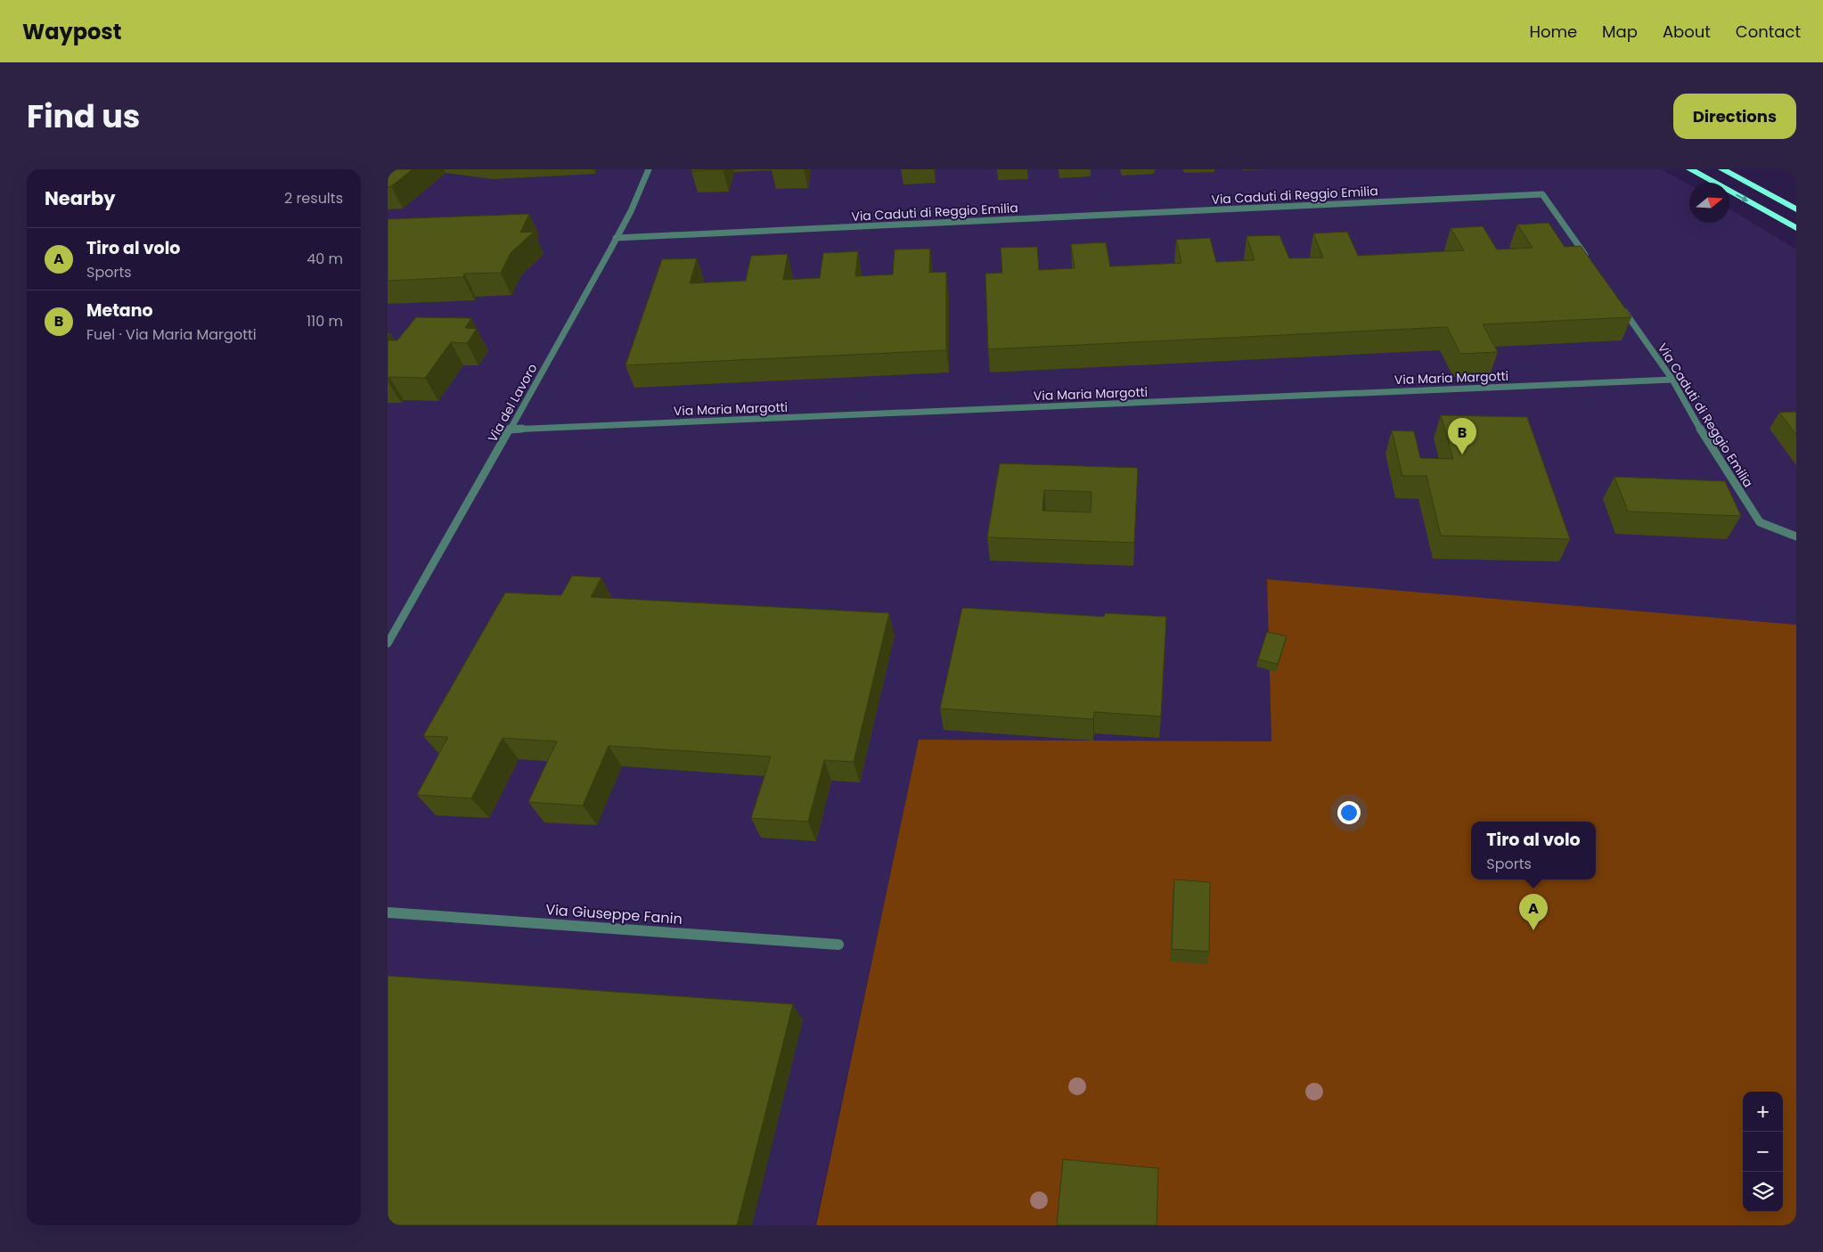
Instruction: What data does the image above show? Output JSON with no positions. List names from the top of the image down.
{
  "streets": {
    "street": [
      "Via Caduti di Reggio Emilia",
      "Via Maria Margotti",
      "Via del Lavoro",
      "Via Giuseppe Fanin"
    ]
  },
  "crossings": [
    ["Via Caduti di Reggio Emilia", "Via Maria Margotti"],
    ["Via Caduti di Reggio Emilia", "Via del Lavoro"],
    ["Via Maria Margotti", "Via del Lavoro"]
  ],
  "north": "right",
  "page": {
    "header": "Waypost",
    "nav": [
      "Home",
      "Map",
      "About",
      "Contact"
    ],
    "title": "Find us",
    "buttons": "Directions",
    "heading": ["Nearby", "2 results"],
    "list": [
      {
        "mark": "A",
        "name": "Tiro al volo",
        "note": "Sports",
        "value": "40 m"
      },
      {
        "mark": "B",
        "name": "Metano",
        "note": "Fuel · Via Maria Margotti",
        "value": "110 m"
      }
    ],
    "pins": ["B", "A"],
    "popup": ["Tiro al volo", "Sports"],
    "map_buttons": ["+", "−"]
  }
}
